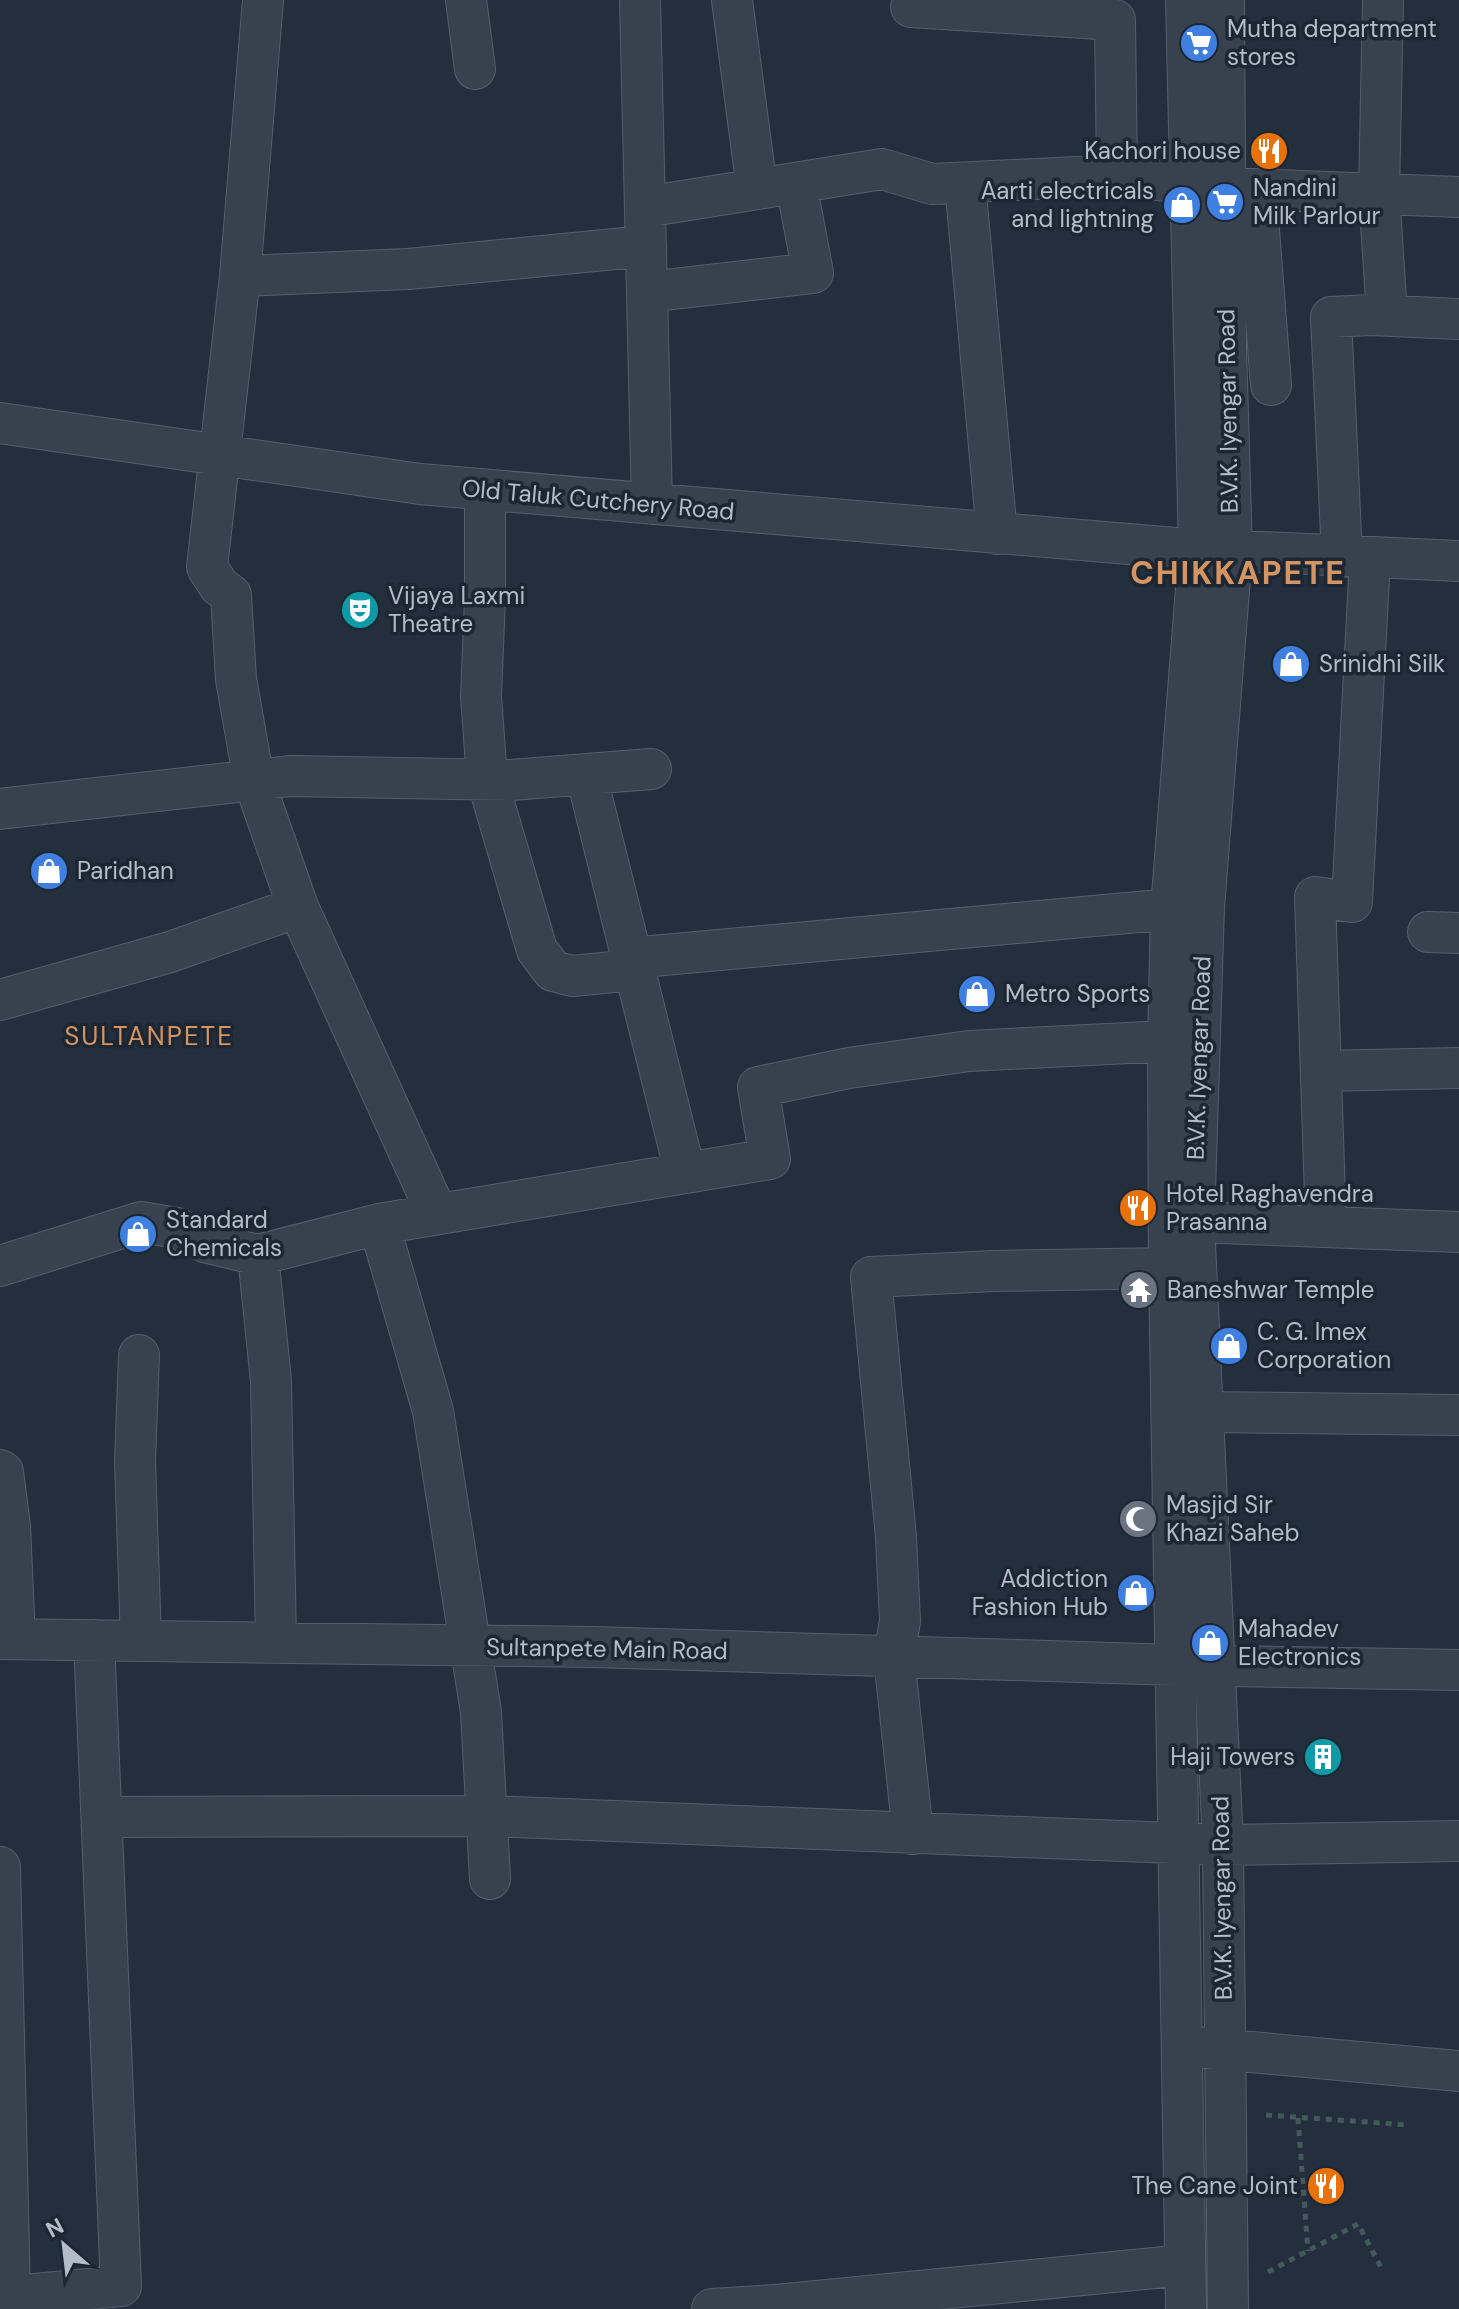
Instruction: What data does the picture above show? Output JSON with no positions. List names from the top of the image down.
{
  "streets": {
    "street": ["B.V.K. Iyengar Road", "Old Taluk Cutchery Road", "Sultanpete Main Road"]
  },
  "crossings": [
    ["B.V.K. Iyengar Road", "Old Taluk Cutchery Road"],
    ["B.V.K. Iyengar Road", "Sultanpete Main Road"]
  ],
  "districts": ["CHIKKAPETE", "SULTANPETE"],
  "places": {
    "supermarket": ["Mutha department stores", "Nandini Milk Parlour"],
    "restaurant": ["Kachori house", "Hotel Raghavendra Prasanna", "The Cane Joint"],
    "shop": [
      "Aarti electricals and lightning",
      "Srinidhi Silk",
      "Paridhan",
      "Metro Sports",
      "Standard Chemicals",
      "C. G. Imex Corporation",
      "Addiction Fashion Hub",
      "Mahadev Electronics"
    ],
    "theatre": ["Vijaya Laxmi Theatre"],
    "temple": ["Baneshwar Temple"],
    "mosque": ["Masjid Sir Khazi Saheb"],
    "building": ["Haji Towers"]
  },
  "north": "top left"
}
